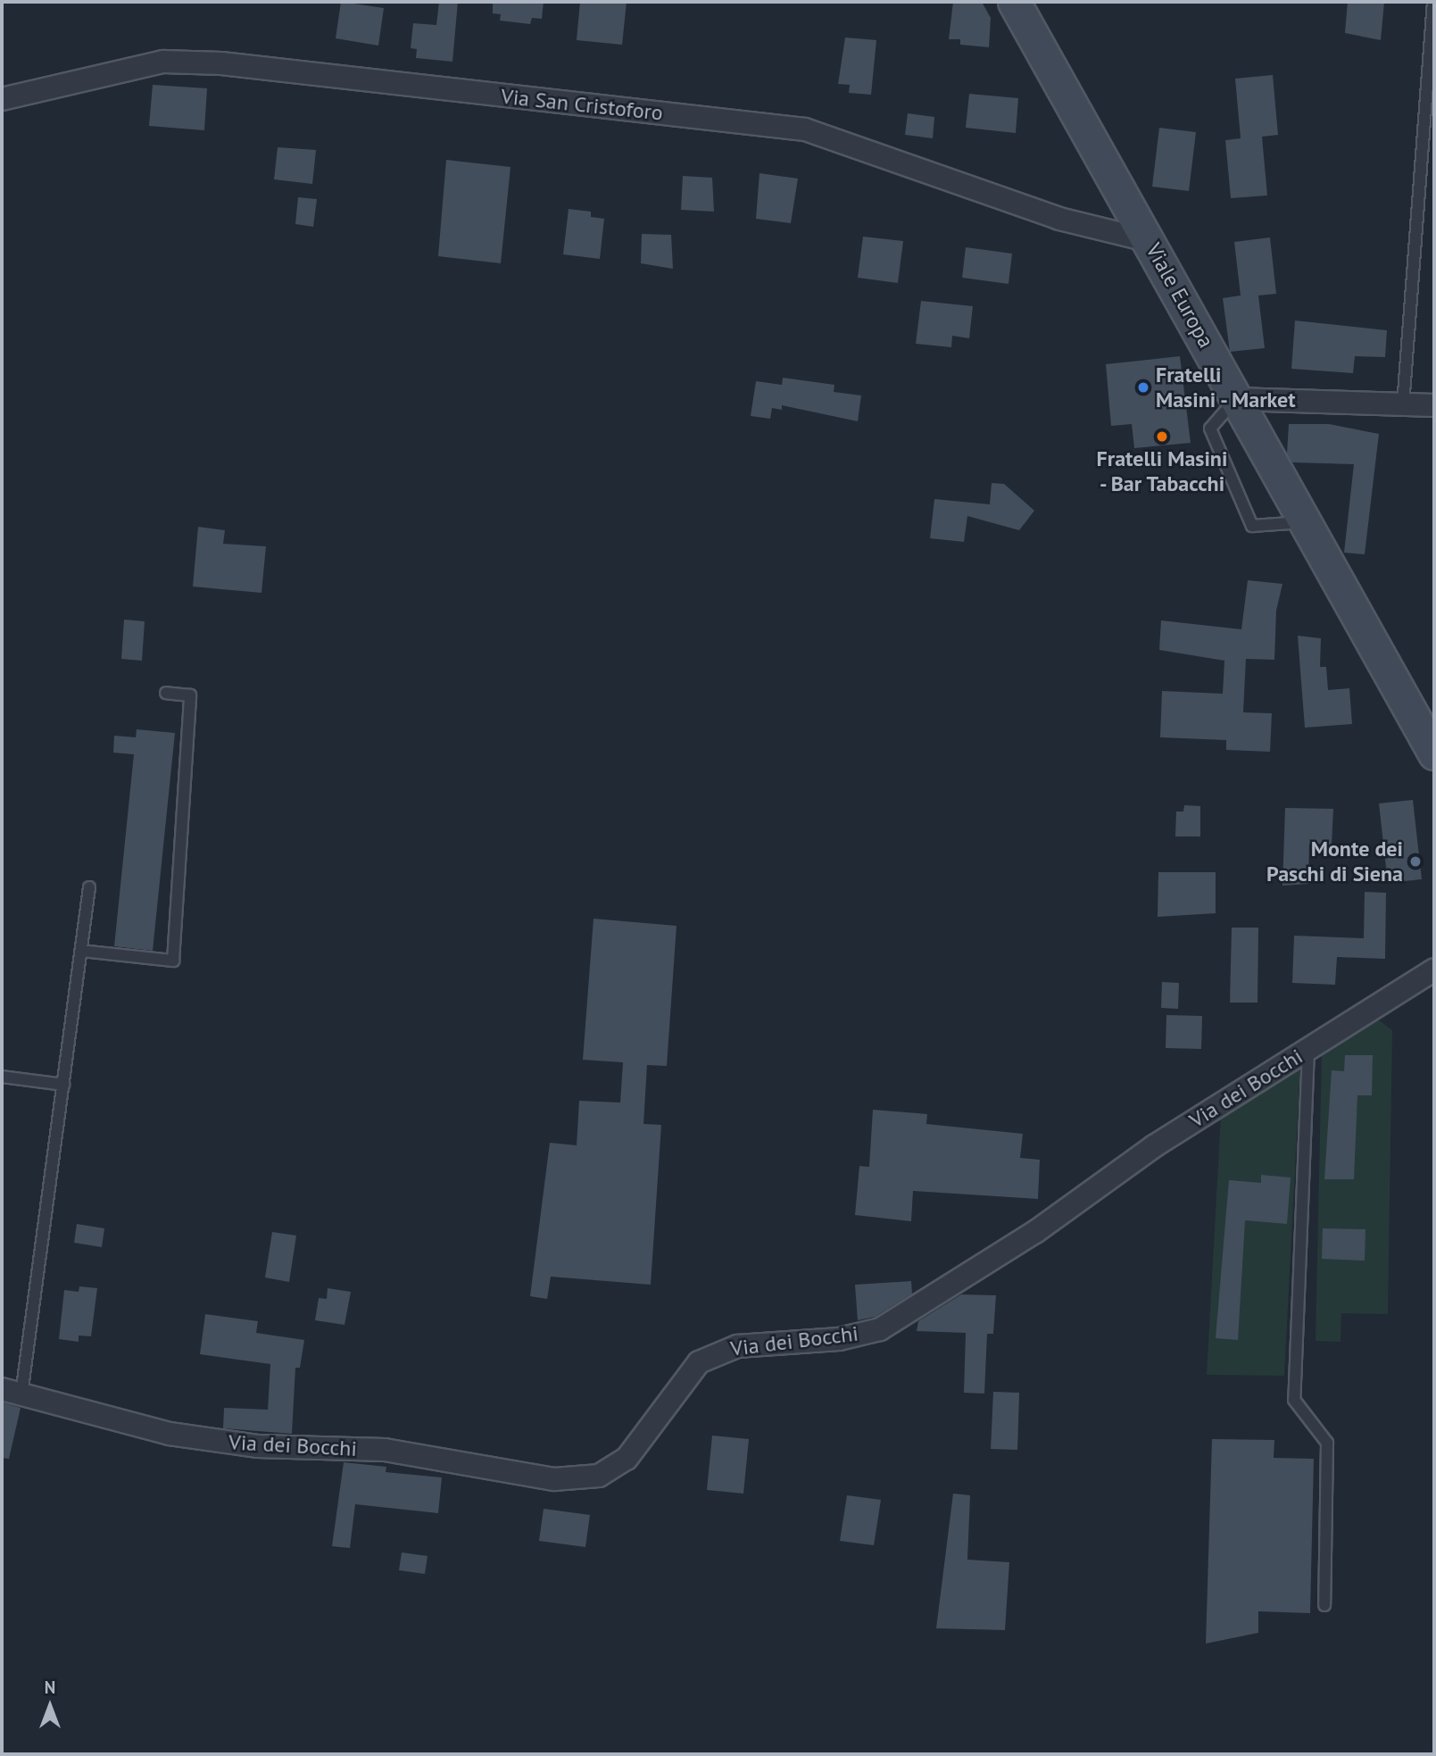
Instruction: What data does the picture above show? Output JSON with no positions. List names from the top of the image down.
{
  "streets": {
    "main road": ["Viale Europa"],
    "street": ["Via San Cristoforo", "Via dei Bocchi"]
  },
  "crossings": [
    ["Via San Cristoforo", "Viale Europa"]
  ],
  "places": ["Fratelli Masini - Market", "Fratelli Masini - Bar Tabacchi", "Monte dei Paschi di Siena"],
  "north": "top"
}
